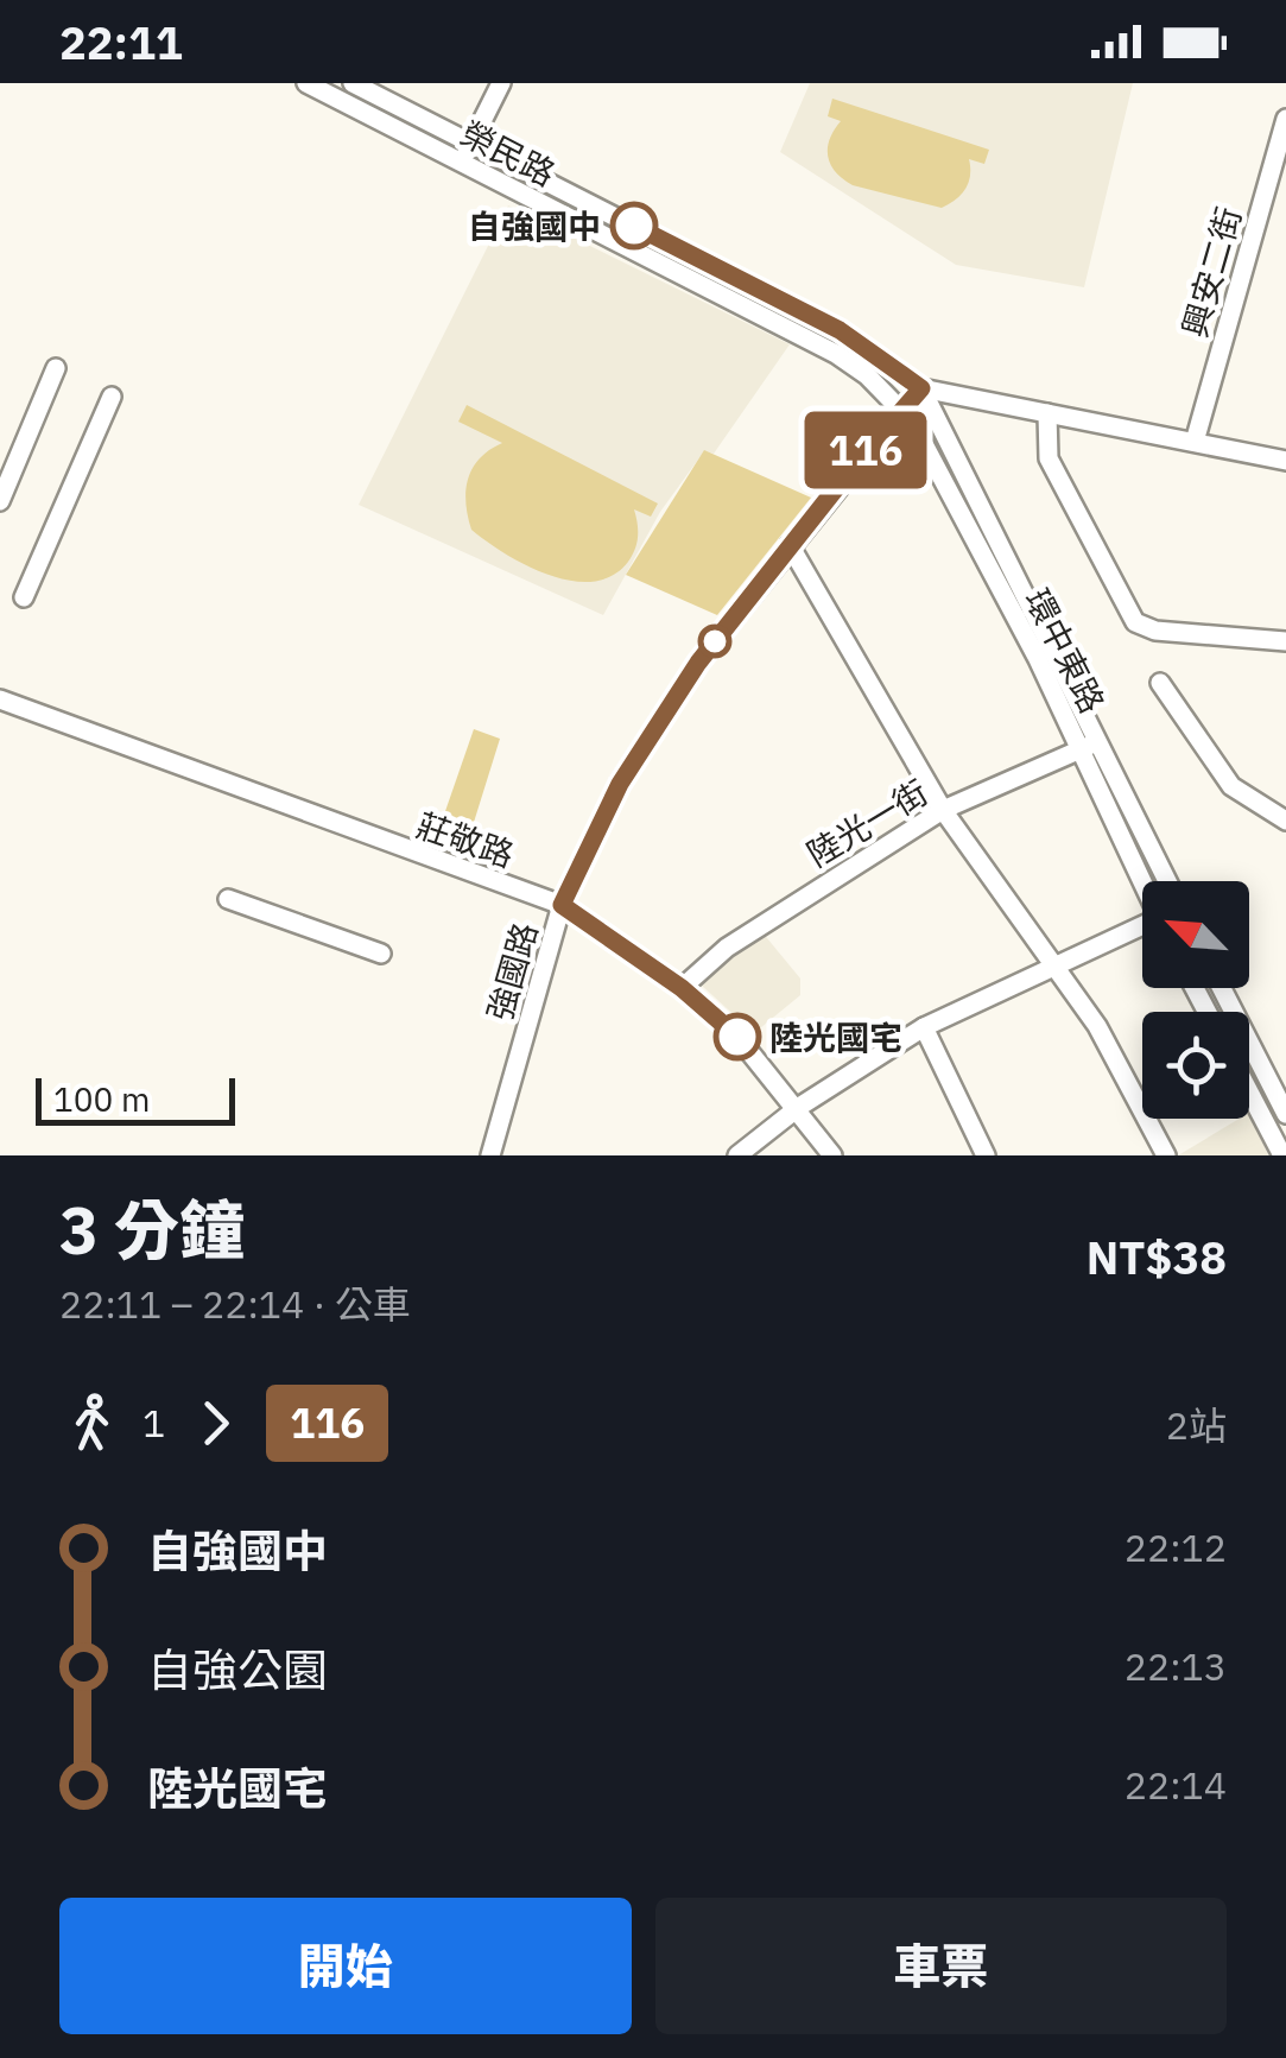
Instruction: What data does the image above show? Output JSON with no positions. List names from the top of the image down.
{
  "streets": {
    "street": [
      "榮民路",
      "興安二街",
      "環中東路",
      "陸光一街",
      "莊敬路",
      "強國路"
    ]
  },
  "crossings": [
    ["榮民路", "興安二街"],
    ["榮民路", "環中東路"],
    ["榮民路", "強國路"],
    ["環中東路", "陸光一街"],
    ["環中東路", "強國路"],
    ["陸光一街", "莊敬路"],
    ["莊敬路", "強國路"]
  ],
  "places": ["自強國中", "陸光國宅"],
  "lines": ["bus line 116"],
  "scale_bar": "100 m",
  "north": "top left",
  "page": {
    "status": "22:11",
    "on_map": "116",
    "scale": "100 m",
    "heading": ["3 分鐘", "22:11 – 22:14 · 公車", "NT$38"],
    "legs": ["1", "116", "2站"],
    "list": [
      {
        "name": "自強國中",
        "value": "22:12"
      },
      {
        "name": "自強公園",
        "value": "22:13"
      },
      {
        "name": "陸光國宅",
        "value": "22:14"
      }
    ],
    "buttons": ["開始", "車票"]
  }
}
